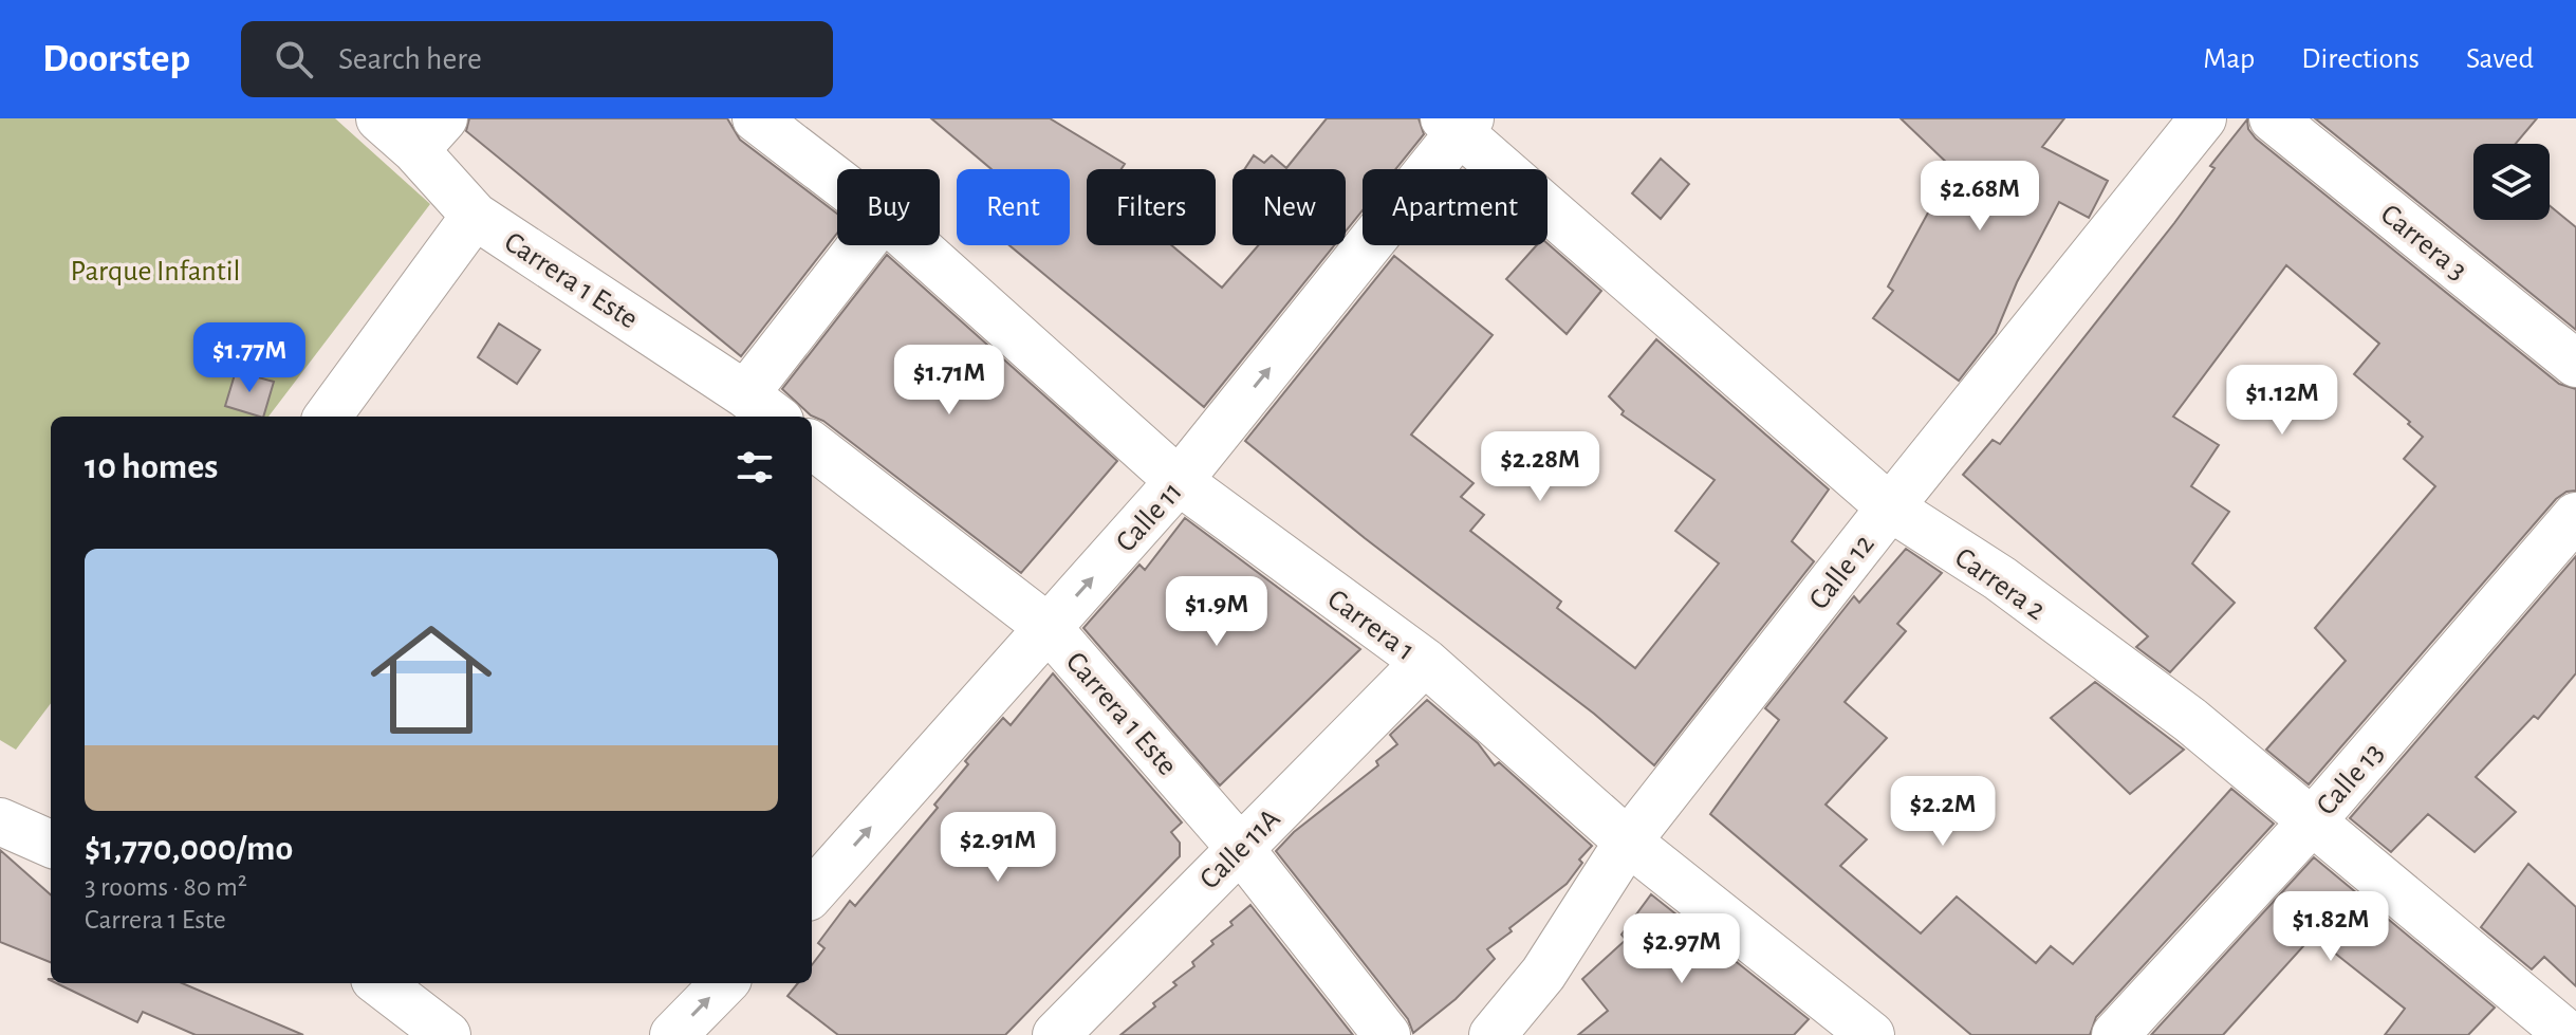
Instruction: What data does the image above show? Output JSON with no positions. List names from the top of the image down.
{
  "streets": {
    "street": [
      "Carrera 3",
      "Carrera 1 Este",
      "Calle 11",
      "Calle 12",
      "Carrera 2",
      "Carrera 1",
      "Calle 13",
      "Calle 11A"
    ]
  },
  "crossings": [
    ["Carrera 1 Este", "Calle 11"],
    ["Carrera 1 Este", "Calle 11A"],
    ["Calle 11", "Carrera 2"],
    ["Calle 11", "Carrera 1"],
    ["Calle 12", "Carrera 2"],
    ["Calle 12", "Carrera 1"],
    ["Carrera 2", "Calle 13"],
    ["Carrera 1", "Calle 11A"]
  ],
  "one_way": ["Calle 11"],
  "parks": ["Parque Infantil"],
  "page": {
    "header": "Doorstep",
    "search": "Search here",
    "nav": ["Map", "Directions", "Saved"],
    "price": [
      "$2.68M",
      "$1.77M",
      "$1.71M",
      "$1.12M",
      "$2.28M",
      "$1.9M",
      "$2.2M",
      "$2.91M",
      "$1.82M",
      "$2.97M"
    ],
    "chip": [
      "Buy",
      "Rent",
      "Filters",
      "New",
      "Apartment"
    ],
    "heading": "10 homes",
    "list": [
      {
        "name": "$1,770,000/mo",
        "note": "3 rooms · 80 m² · Carrera 1 Este"
      }
    ]
  }
}
